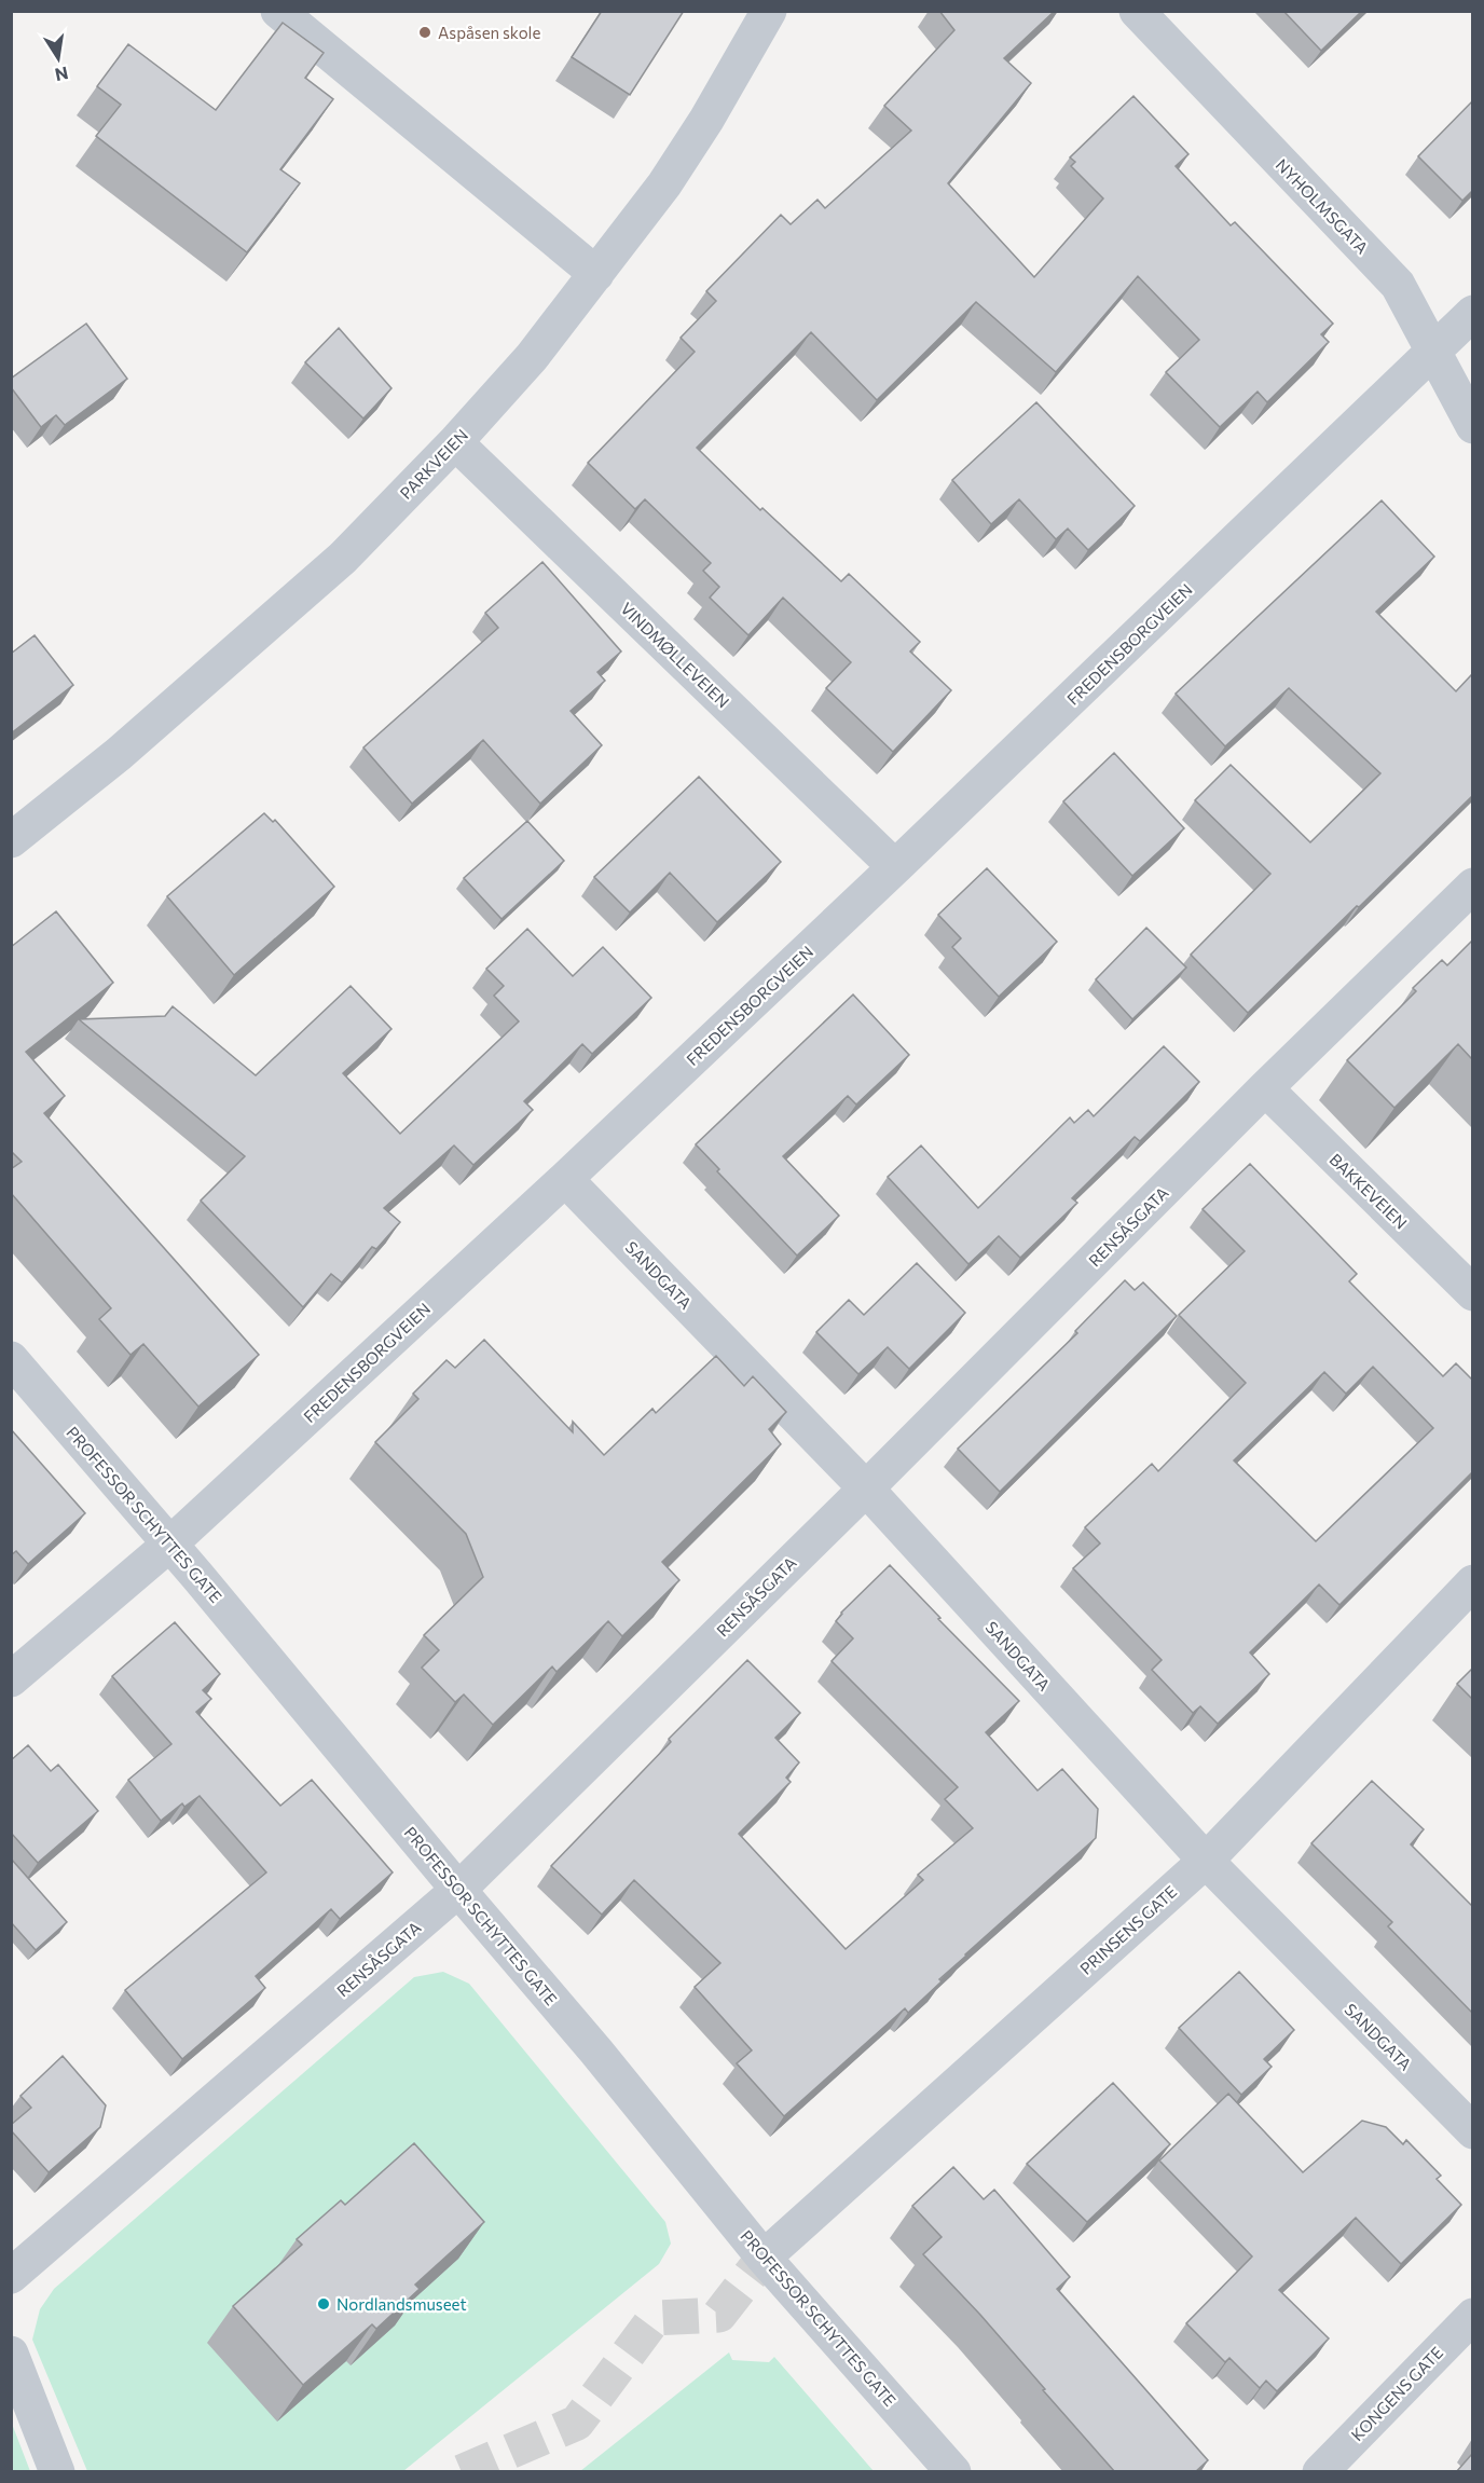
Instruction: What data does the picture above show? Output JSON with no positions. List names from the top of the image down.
{
  "streets": {
    "street": [
      "NYHOLMSGATA",
      "PARKVEIEN",
      "FREDENSBORGVEIEN",
      "VINDMØLLEVEIEN",
      "BAKKEVEIEN",
      "RENSÅSGATA",
      "SANDGATA",
      "PROFESSOR SCHYTTES GATE",
      "PRINSENS GATE",
      "KONGENS GATE"
    ]
  },
  "crossings": [
    ["NYHOLMSGATA", "FREDENSBORGVEIEN"],
    ["PARKVEIEN", "VINDMØLLEVEIEN"],
    ["FREDENSBORGVEIEN", "VINDMØLLEVEIEN"],
    ["FREDENSBORGVEIEN", "SANDGATA"],
    ["FREDENSBORGVEIEN", "PROFESSOR SCHYTTES GATE"],
    ["BAKKEVEIEN", "RENSÅSGATA"],
    ["RENSÅSGATA", "SANDGATA"],
    ["RENSÅSGATA", "PROFESSOR SCHYTTES GATE"],
    ["SANDGATA", "PRINSENS GATE"],
    ["PROFESSOR SCHYTTES GATE", "PRINSENS GATE"]
  ],
  "places": ["Aspåsen skole", "Nordlandsmuseet"],
  "north": "bottom"
}
